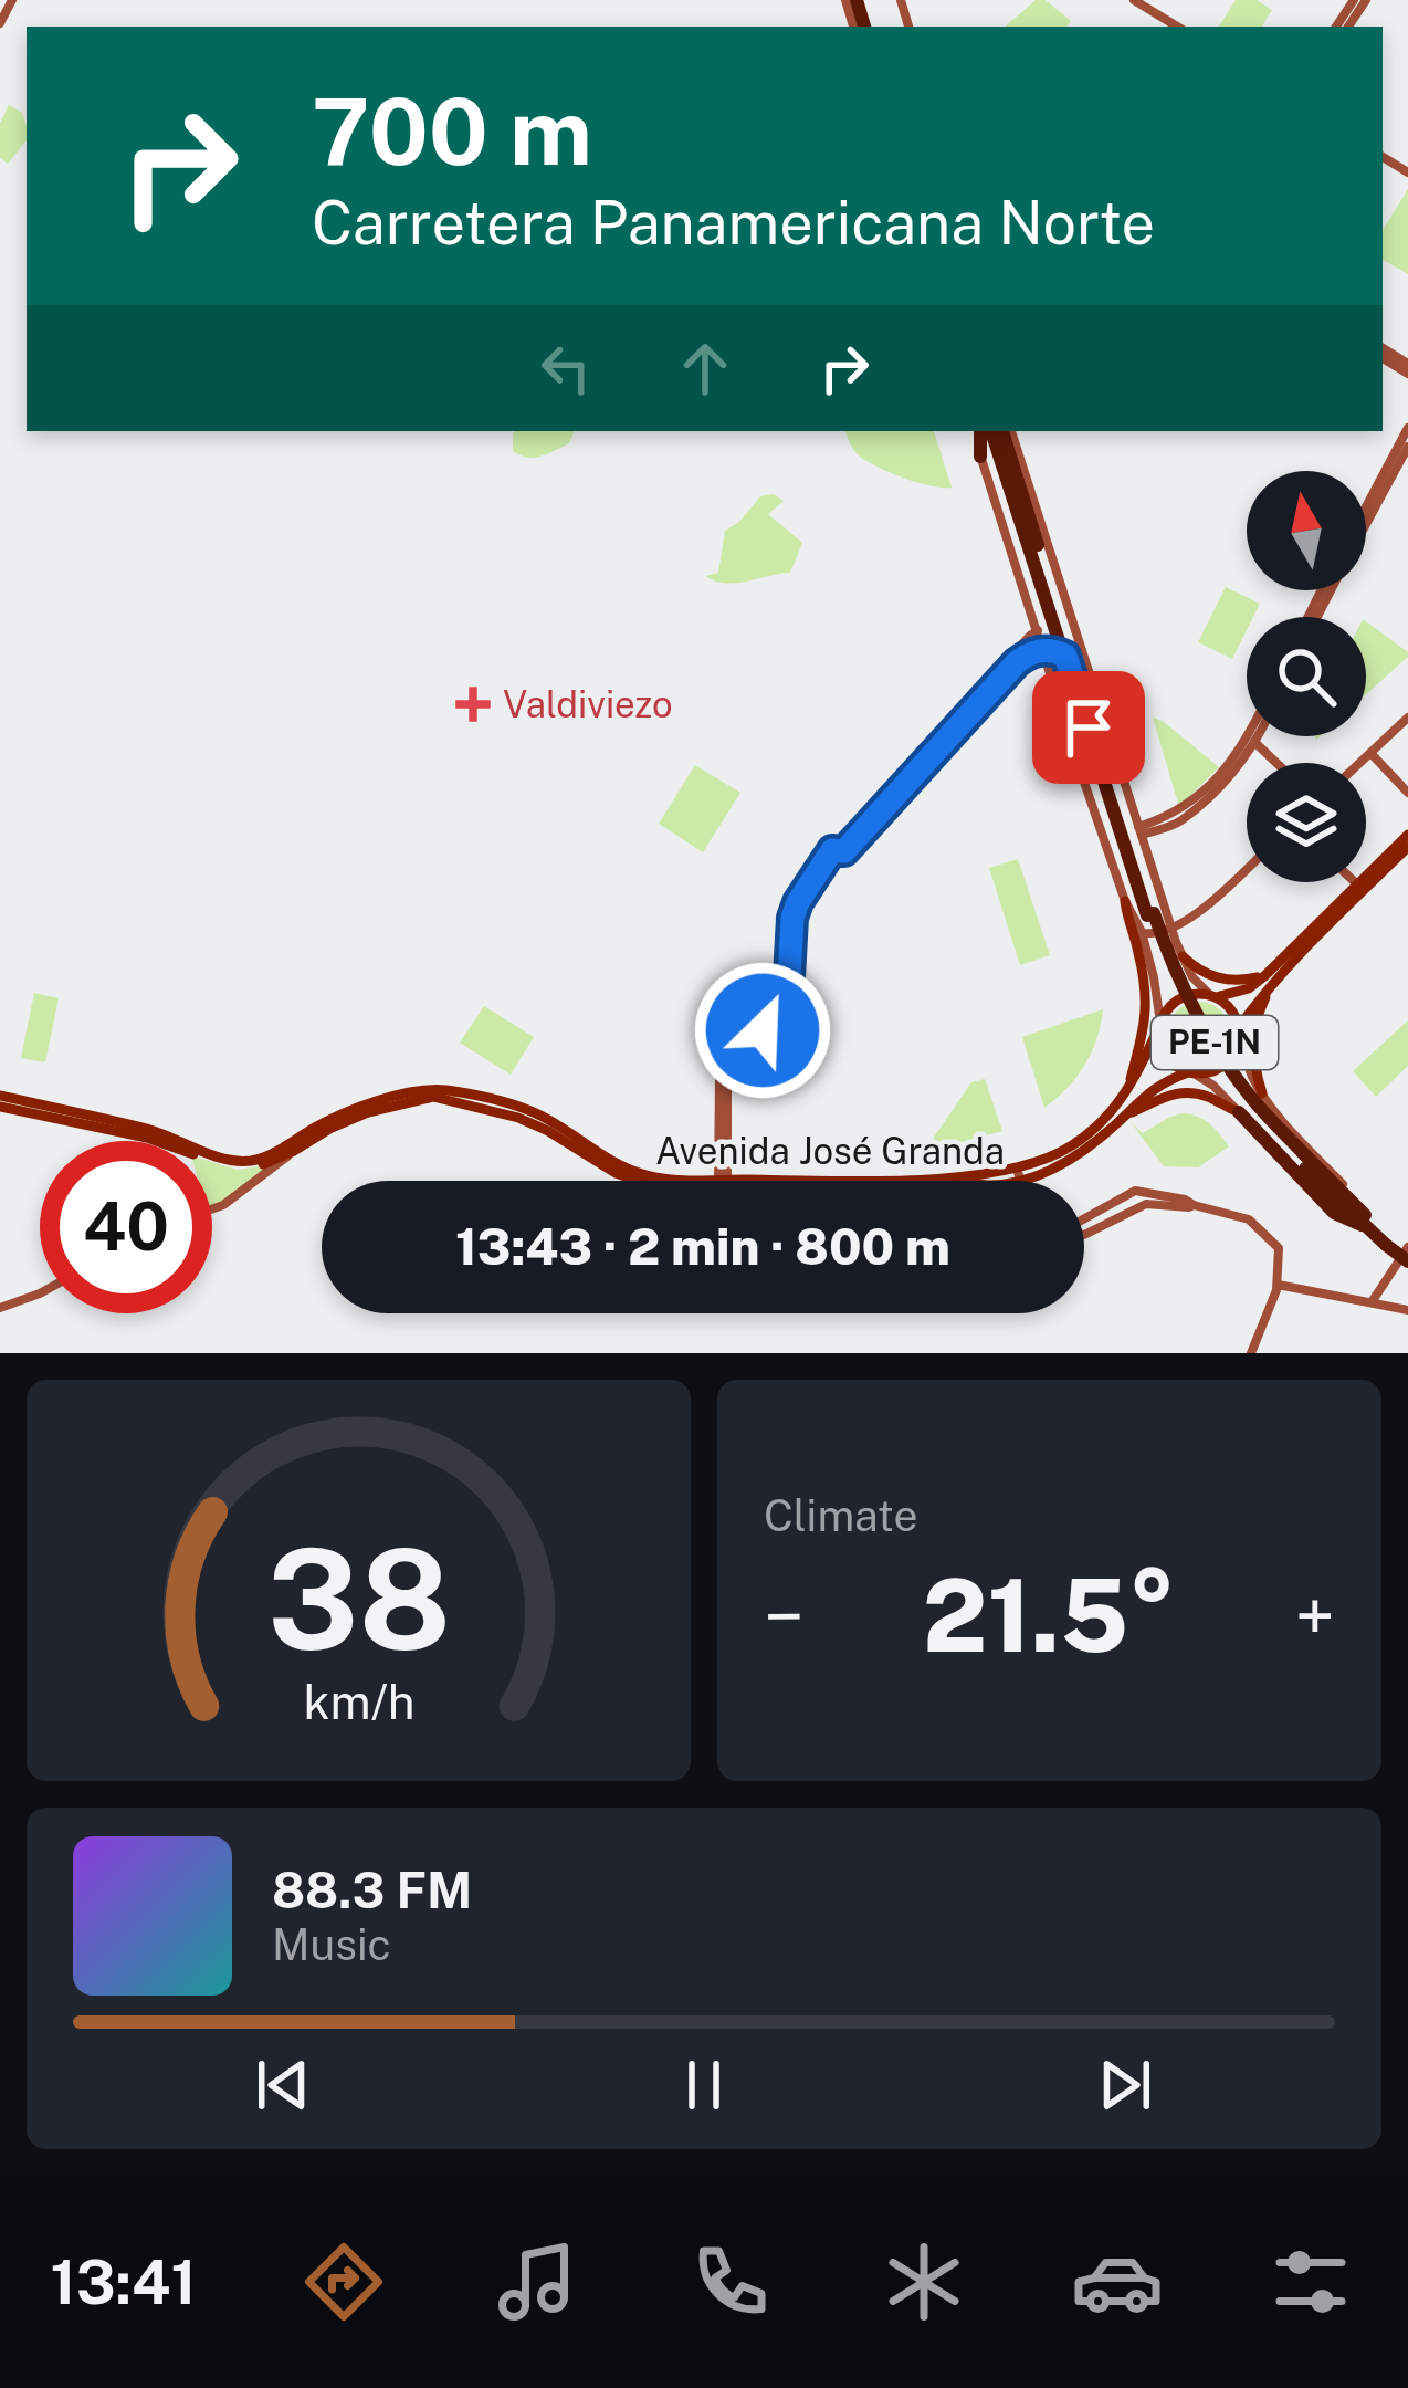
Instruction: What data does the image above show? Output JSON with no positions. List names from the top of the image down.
{
  "streets": {
    "highway": ["PE-1N"],
    "main road": ["Avenida José Granda"]
  },
  "places": {
    "health": ["Valdiviezo"]
  },
  "north": "top",
  "page": {
    "turn": ["700 m", "Carretera Panamericana Norte"],
    "limit": "40",
    "trip": "13:43 · 2 min · 800 m",
    "tile": "Climate",
    "heat": ["−", "21.5°", "+"],
    "song": ["88.3 FM", "Music"],
    "tabs": "13:41",
    "gauge": ["38", "km/h"]
  }
}
